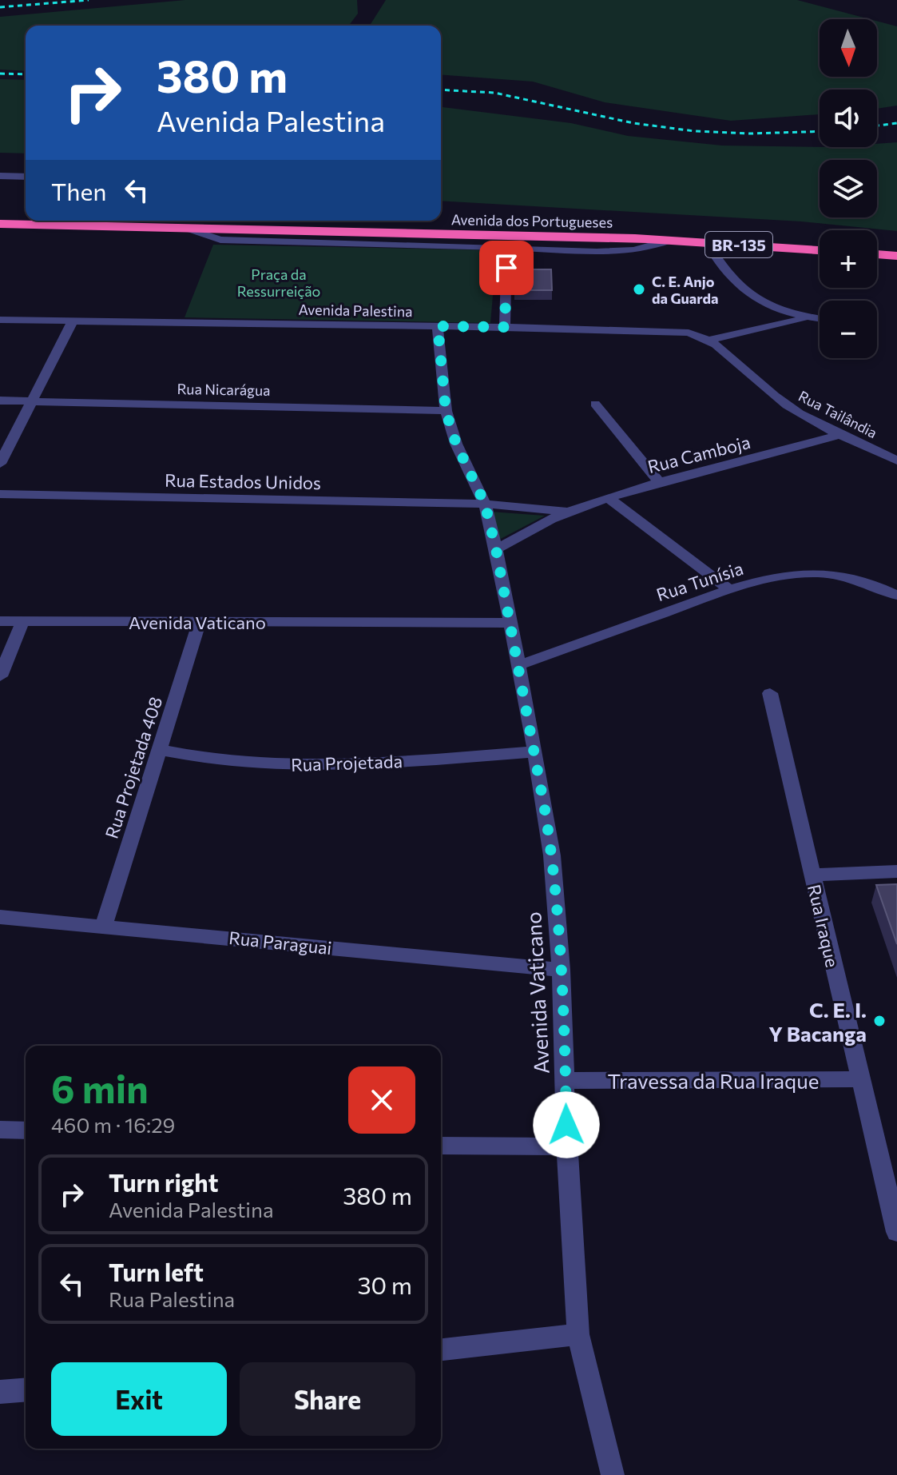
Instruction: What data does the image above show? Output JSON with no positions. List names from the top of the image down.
{
  "streets": {
    "highway": ["Avenida dos Portugueses", "BR-135"],
    "street": [
      "Avenida Palestina",
      "Rua Nicarágua",
      "Rua Tailândia",
      "Rua Camboja",
      "Rua Estados Unidos",
      "Rua Tunísia",
      "Avenida Vaticano",
      "Rua Projetada",
      "Rua Projetada 408",
      "Rua Iraque",
      "Rua Paraguai",
      "Travessa da Rua Iraque"
    ]
  },
  "crossings": [
    ["Avenida dos Portugueses", "BR-135"],
    ["Avenida Palestina", "Rua Tailândia"],
    ["Avenida Palestina", "Avenida Vaticano"],
    ["Rua Nicarágua", "Avenida Vaticano"],
    ["Rua Tailândia", "Rua Camboja"],
    ["Rua Camboja", "Rua Estados Unidos"],
    ["Rua Camboja", "Avenida Vaticano"],
    ["Rua Estados Unidos", "Avenida Vaticano"],
    ["Rua Tunísia", "Avenida Vaticano"],
    ["Avenida Vaticano", "Rua Projetada"],
    ["Avenida Vaticano", "Rua Projetada 408"],
    ["Avenida Vaticano", "Rua Paraguai"],
    ["Avenida Vaticano", "Travessa da Rua Iraque"],
    ["Rua Projetada", "Rua Projetada 408"],
    ["Rua Projetada 408", "Rua Paraguai"],
    ["Rua Iraque", "Travessa da Rua Iraque"]
  ],
  "parks": ["Praça da Ressurreição"],
  "places": ["C. E. Anjo da Guarda", "C. E. I. Y Bacanga"],
  "north": "bottom",
  "page": {
    "map_buttons": ["+", "−"],
    "turn": ["380 m", "Avenida Palestina"],
    "then": "Then",
    "heading": ["6 min", "460 m · 16:29"],
    "list": [
      {
        "name": "Turn right",
        "note": "Avenida Palestina",
        "value": "380 m"
      },
      {
        "name": "Turn left",
        "note": "Rua Palestina",
        "value": "30 m"
      }
    ],
    "buttons": ["Exit", "Share"]
  }
}
